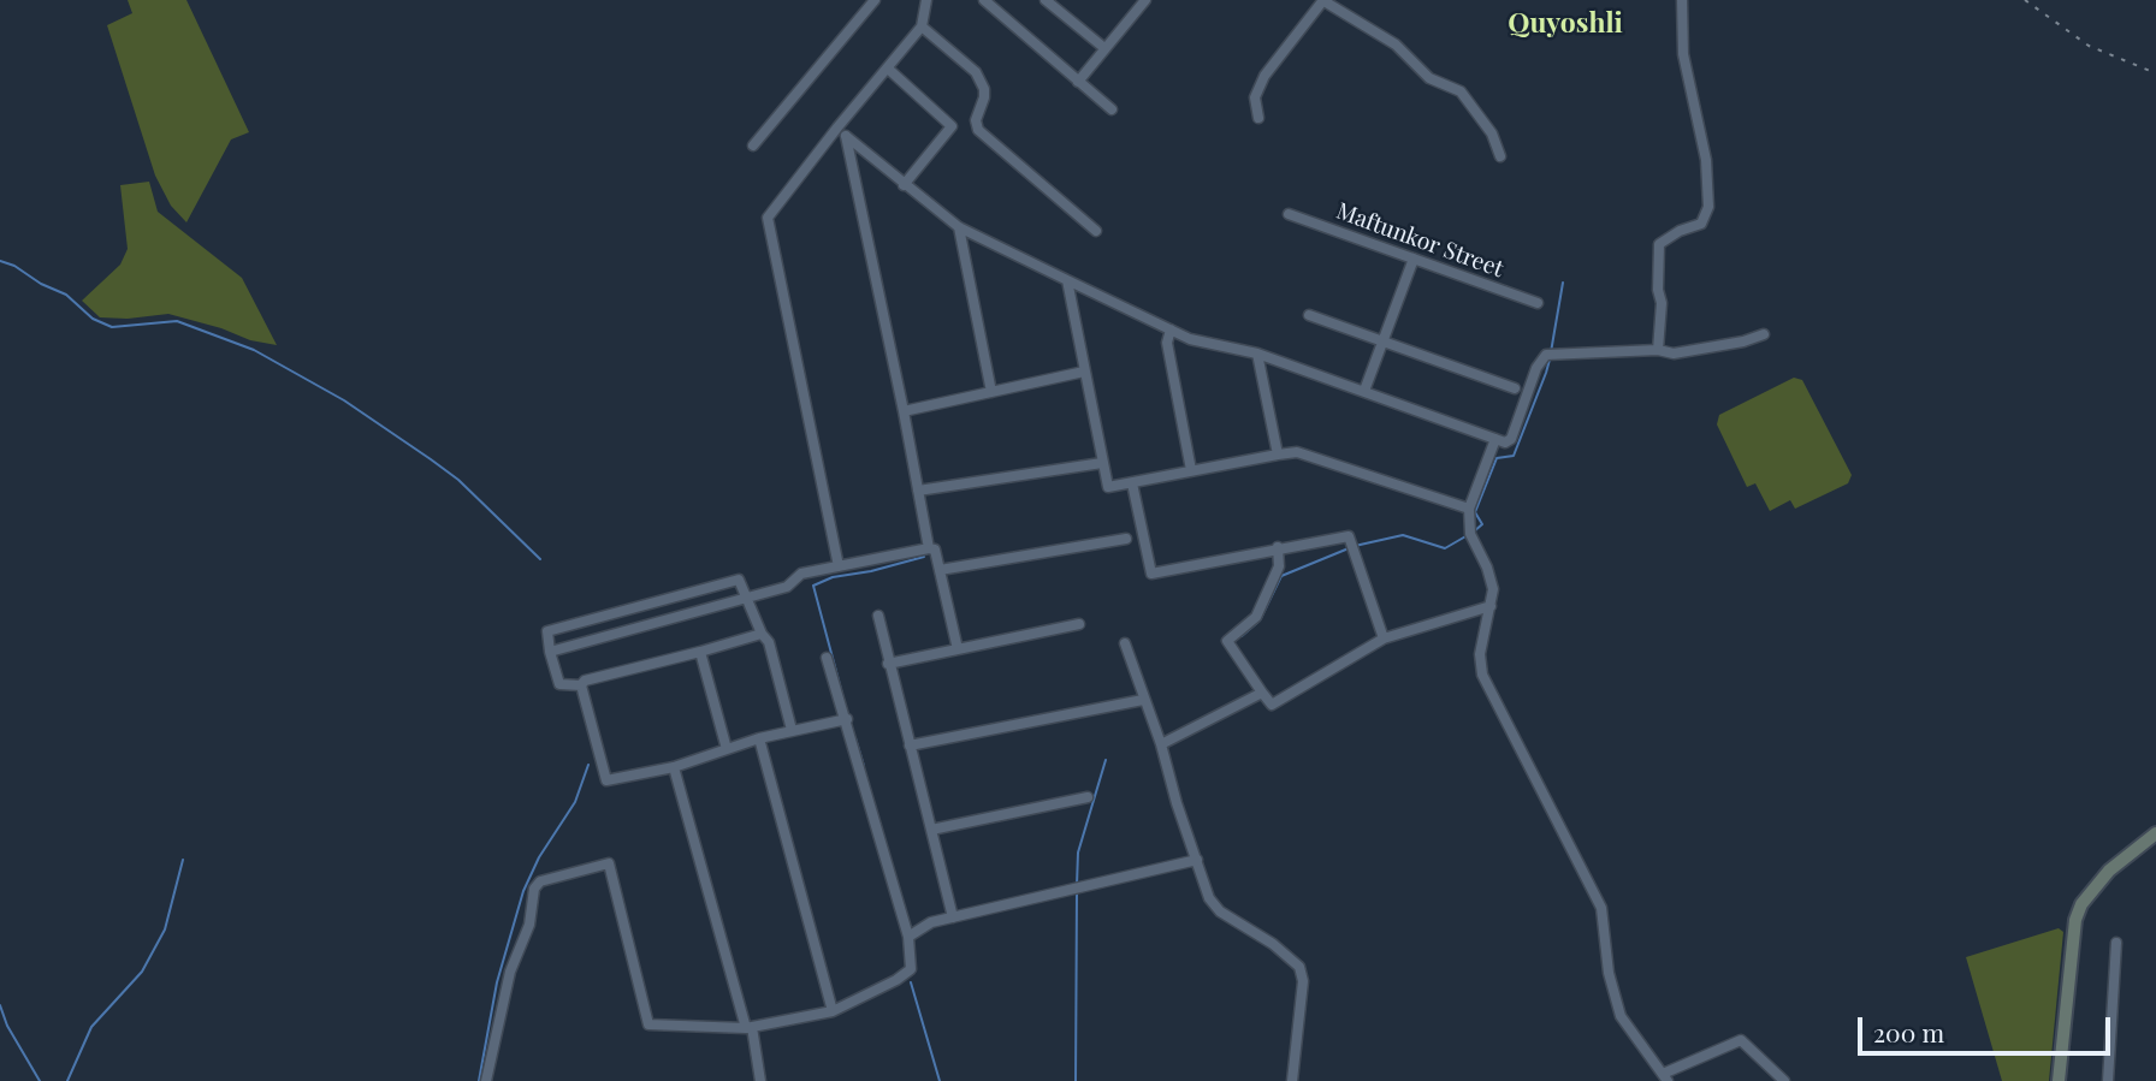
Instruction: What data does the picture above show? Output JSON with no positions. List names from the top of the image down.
{
  "streets": {
    "street": ["Maftunkor Street"]
  },
  "districts": ["Quyoshli"],
  "scale_bar": "200 m"
}
